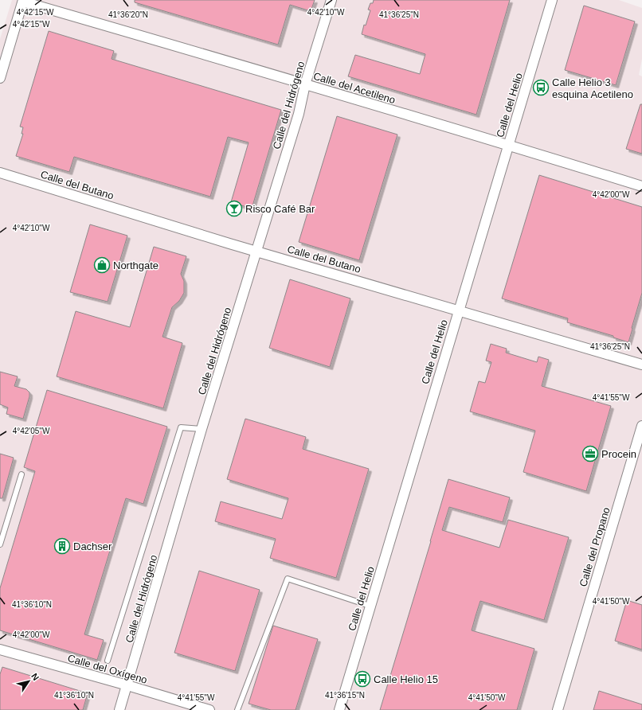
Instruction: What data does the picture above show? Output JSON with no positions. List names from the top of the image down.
{
  "streets": {
    "street": [
      "Calle del Acetileno",
      "Calle del Hidrógeno",
      "Calle del Helio",
      "Calle del Butano",
      "Calle del Propano",
      "Calle del Oxígeno"
    ]
  },
  "crossings": [
    ["Calle del Acetileno", "Calle del Hidrógeno"],
    ["Calle del Acetileno", "Calle del Helio"],
    ["Calle del Hidrógeno", "Calle del Butano"],
    ["Calle del Hidrógeno", "Calle del Oxígeno"],
    ["Calle del Helio", "Calle del Butano"]
  ],
  "places": {
    "bus stop": ["Calle Helio 3 esquina Acetileno", "Calle Helio 15"],
    "bar": ["Risco Café Bar"],
    "shop": ["Northgate"],
    "office": ["Procein"],
    "building": ["Dachser"]
  },
  "north": "top right",
  "coordinates": [
    "4°42'15\"W",
    "4°42'10\"W",
    "41°36'20\"N",
    "41°36'25\"N",
    "4°42'00\"W",
    "4°41'55\"W",
    "4°42'05\"W",
    "4°41'50\"W",
    "41°36'10\"N",
    "41°36'15\"N"
  ]
}
